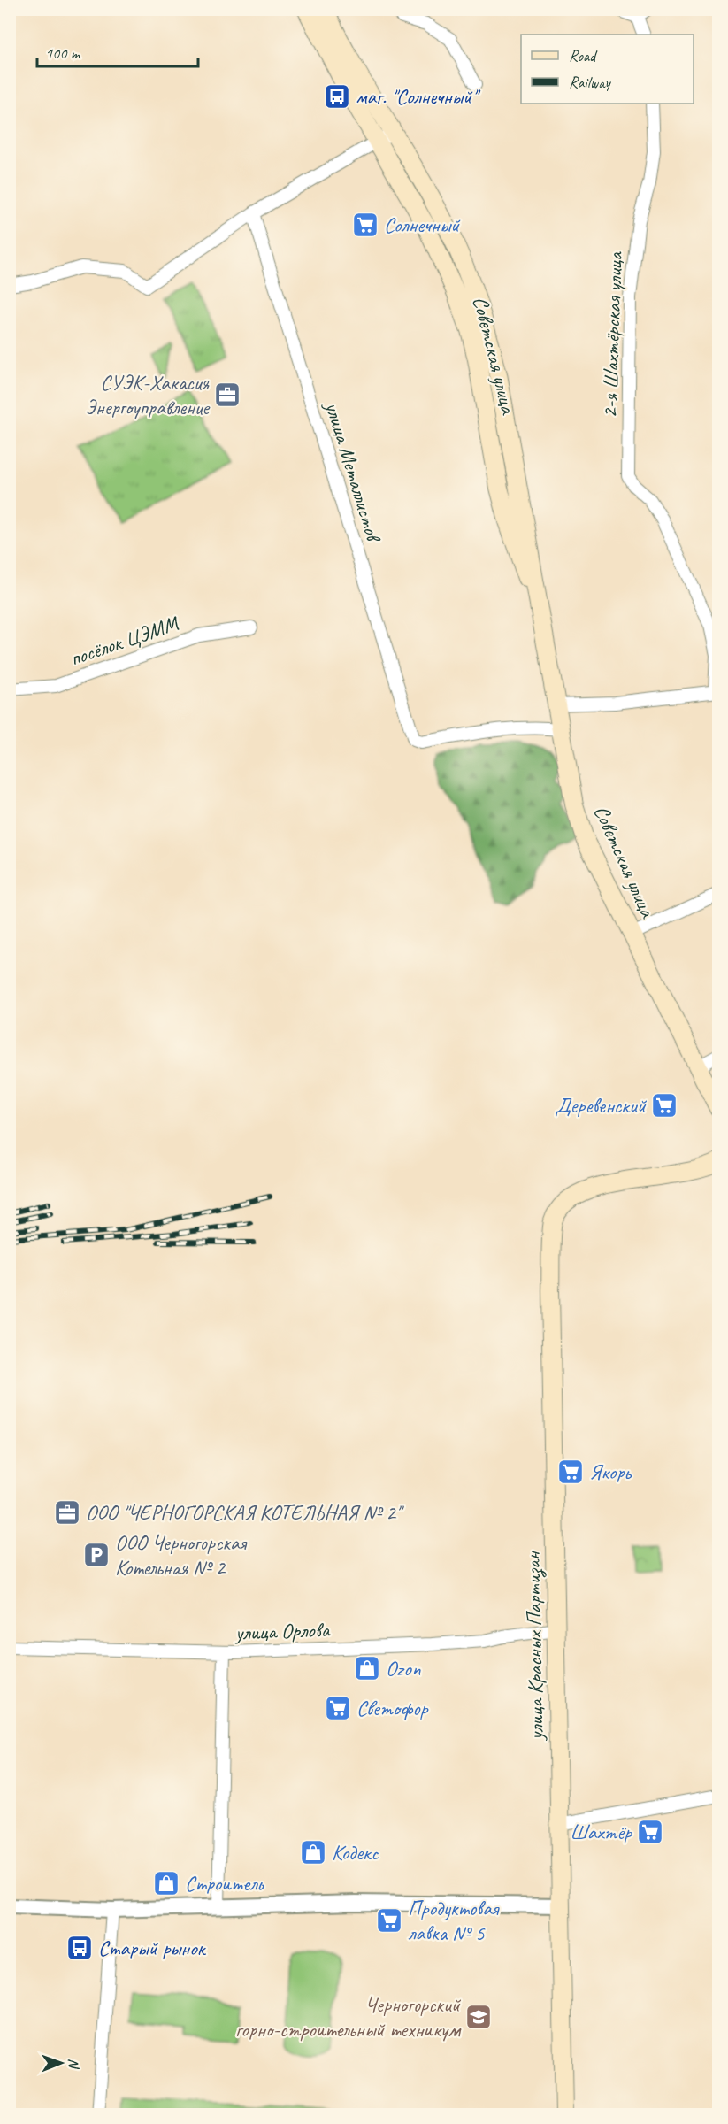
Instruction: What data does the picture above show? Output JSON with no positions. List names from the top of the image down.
{
  "streets": {
    "main road": ["Советская улица", "улица Красных Партизан"],
    "street": [
      "2-я Шахтёрская улица",
      "улица Металлистов",
      "посёлок ЦЭММ",
      "улица Орлова"
    ]
  },
  "crossings": [
    ["Советская улица", "улица Металлистов"],
    ["улица Орлова", "улица Красных Партизан"]
  ],
  "places": {
    "bus stop": ["маг. \"Солнечный\"", "Старый рынок"],
    "supermarket": [
      "Солнечный",
      "Деревенский",
      "Якорь",
      "Светофор",
      "Шахтёр",
      "Продуктовая лавка № 5"
    ],
    "office": ["СУЭК-Хакасия Энергоуправление", "ООО \"ЧЕРНОГОРСКАЯ КОТЕЛЬНАЯ № 2\""],
    "parking": ["ООО Черногорская Котельная № 2"],
    "shop": ["Ozon", "Кодекс", "Строитель"],
    "school or university": ["Черногорский горно-строительный техникум"]
  },
  "legend": ["Road", "Railway"],
  "scale_bar": "100 m",
  "north": "right"
}
